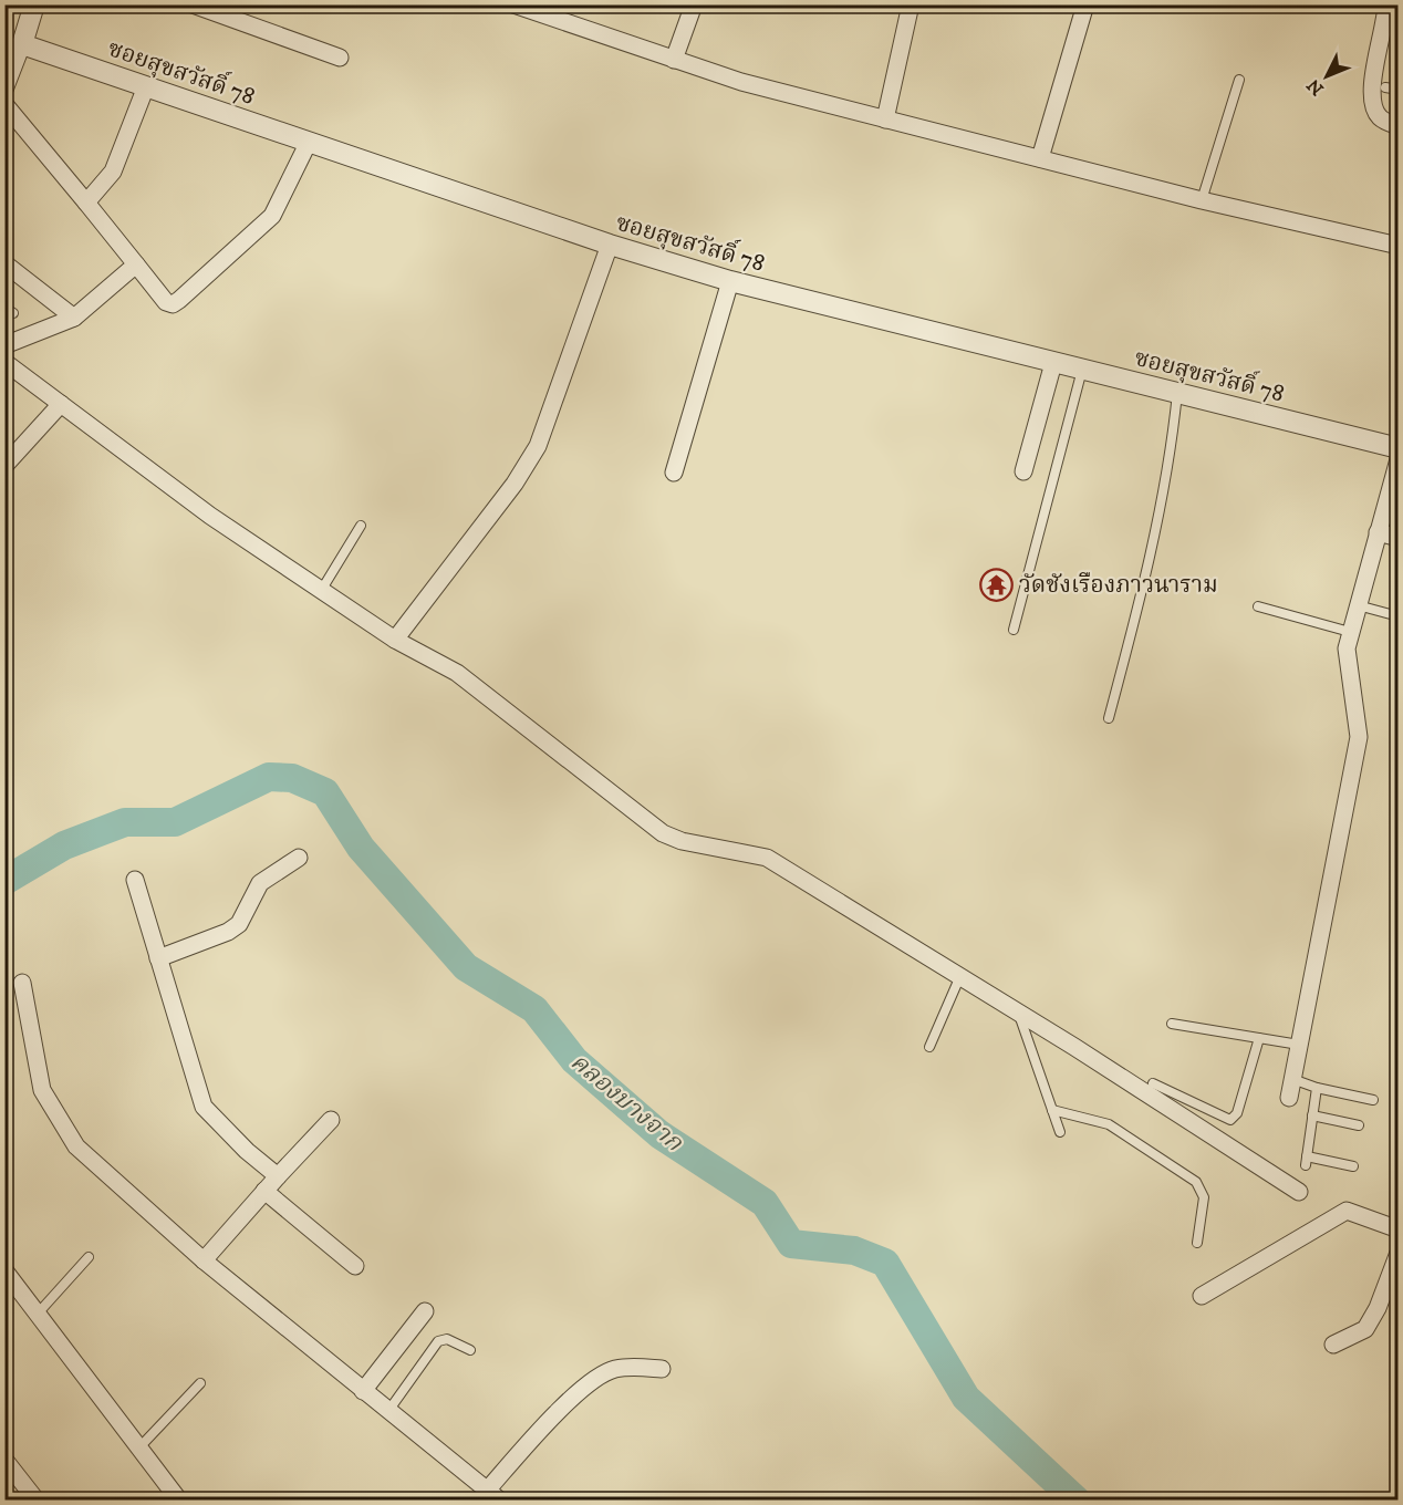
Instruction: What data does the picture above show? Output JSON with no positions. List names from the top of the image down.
{
  "streets": {
    "street": ["ซอยสุขสวัสดิ์ 78"]
  },
  "water": ["คลองบางจาก"],
  "places": {
    "temple": ["วัดชังเรืองภาวนาราม"]
  },
  "north": "bottom left"
}
